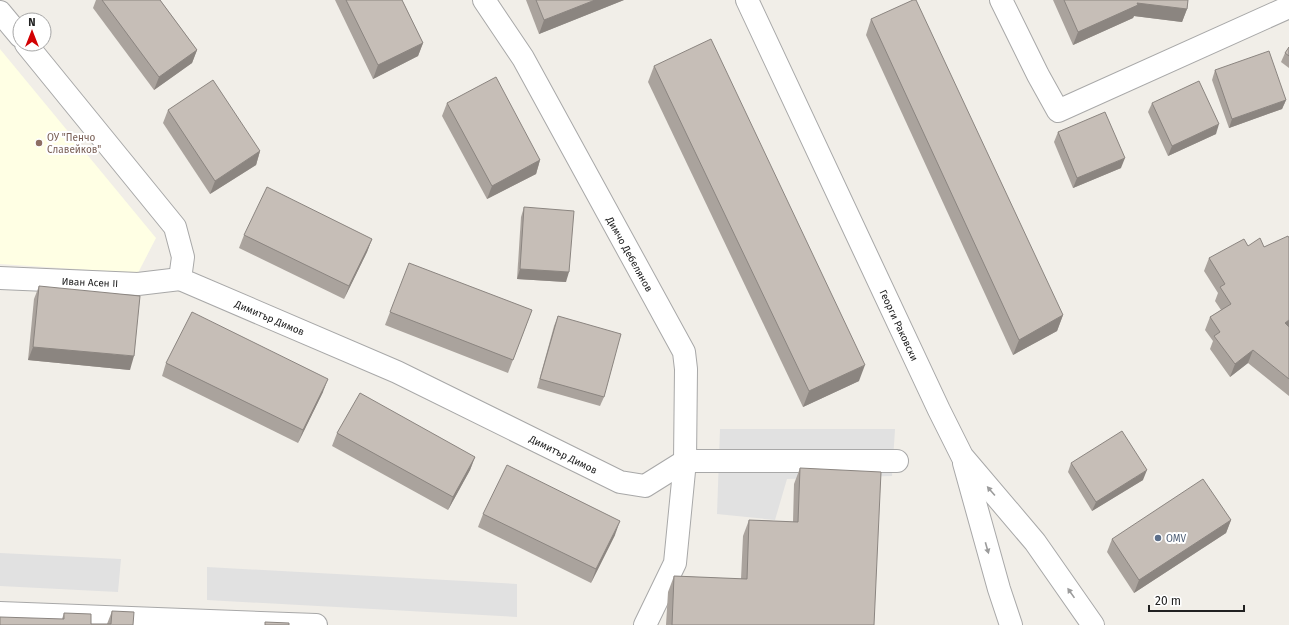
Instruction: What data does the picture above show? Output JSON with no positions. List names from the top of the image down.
{
  "streets": {
    "street": [
      "Димчо Дебелянов",
      "Иван Асен II",
      "Димитър Димов",
      "Георги Раковски"
    ]
  },
  "crossings": [
    ["Димчо Дебелянов", "Димитър Димов"],
    ["Иван Асен II", "Димитър Димов"]
  ],
  "places": ["ОУ \"Пенчо Славейков\"", "OMV"],
  "scale_bar": "20 m",
  "north": "top"
}
